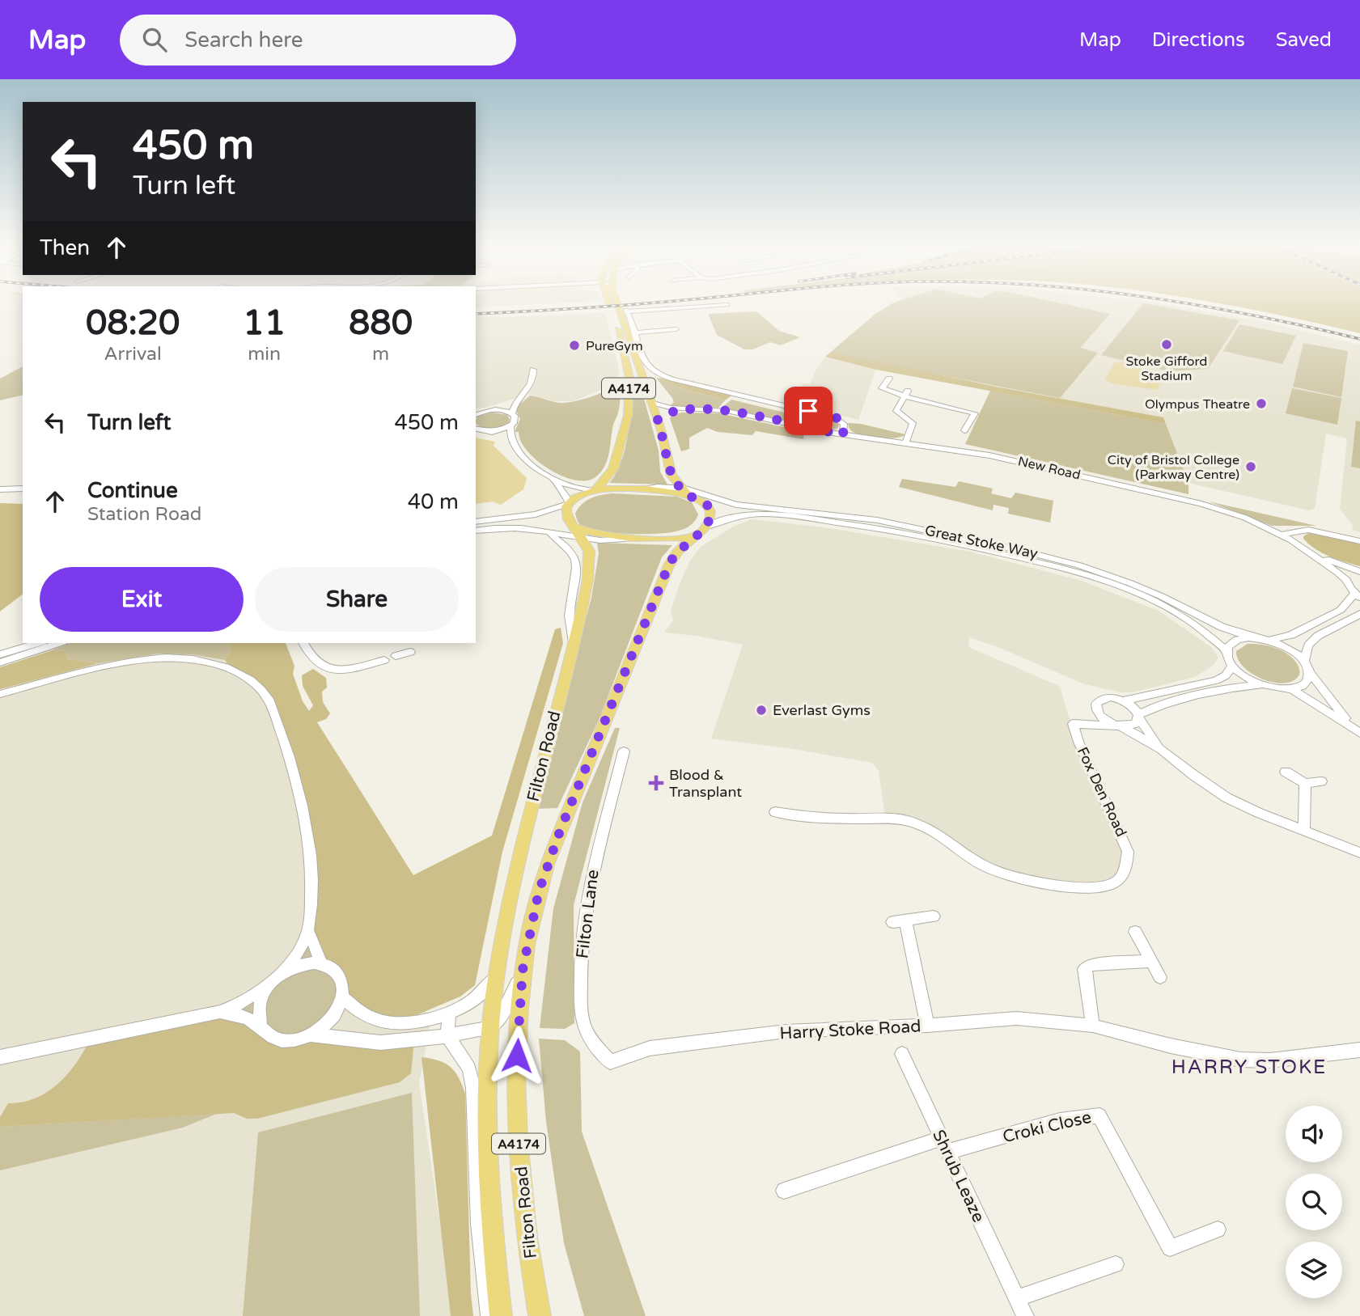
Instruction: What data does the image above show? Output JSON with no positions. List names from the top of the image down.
{
  "streets": {
    "main road": ["A4174", "Filton Road"],
    "street": [
      "New Road",
      "Great Stoke Way",
      "Fox Den Road",
      "Filton Lane",
      "Harry Stoke Road",
      "Croki Close",
      "Shrub Leaze"
    ]
  },
  "crossings": [
    ["A4174", "New Road"],
    ["A4174", "Great Stoke Way"],
    ["Great Stoke Way", "Filton Road"],
    ["Filton Lane", "Harry Stoke Road"],
    ["Croki Close", "Shrub Leaze"]
  ],
  "districts": ["HARRY STOKE"],
  "places": {
    "other": [
      "Stoke Gifford Stadium",
      "PureGym",
      "Olympus Theatre",
      "City of Bristol College (Parkway Centre)",
      "Everlast Gyms"
    ],
    "health": ["Blood & Transplant"]
  },
  "page": {
    "header": "Map",
    "search": "Search here",
    "nav": ["Map", "Directions", "Saved"],
    "turn": ["450 m", "Turn left"],
    "then": "Then",
    "eta": [
      "08:20",
      "Arrival",
      "11",
      "min",
      "880",
      "m"
    ],
    "list": [
      {
        "name": "Turn left",
        "value": "450 m"
      },
      {
        "name": "Continue",
        "note": "Station Road",
        "value": "40 m"
      }
    ],
    "buttons": ["Exit", "Share"]
  }
}
